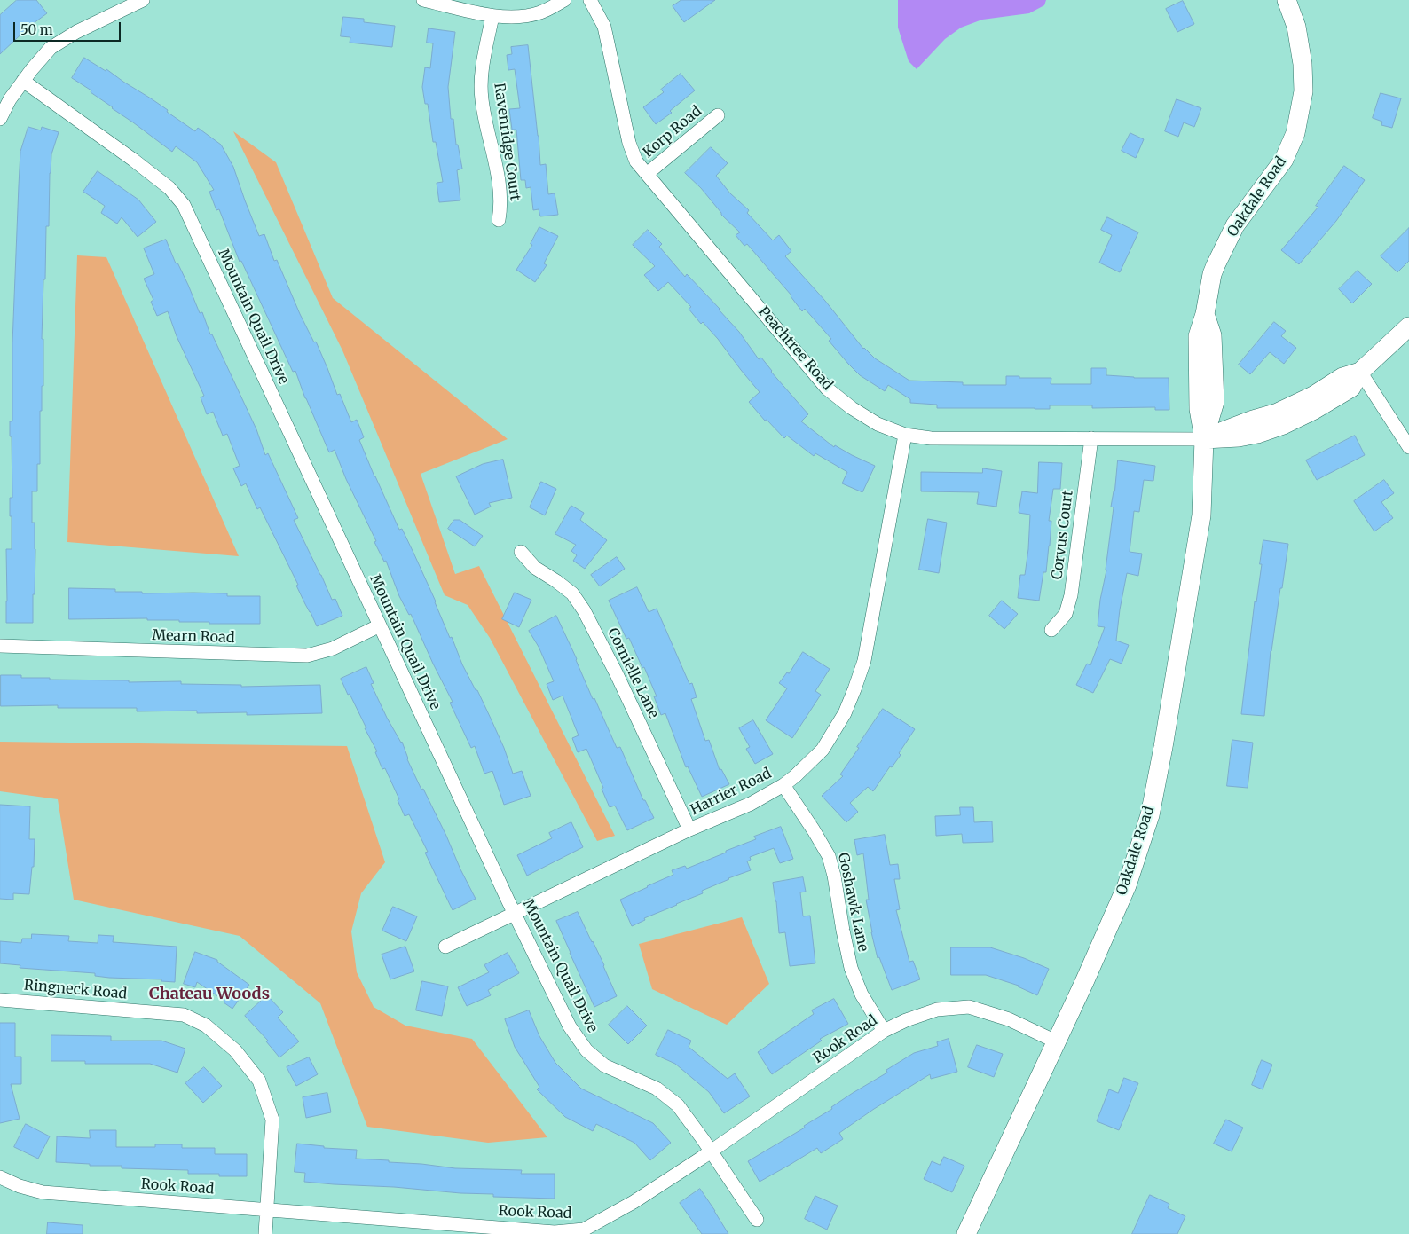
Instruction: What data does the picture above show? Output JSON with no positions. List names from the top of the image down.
{
  "streets": {
    "main road": ["Oakdale Road", "Peachtree Road"],
    "street": [
      "Korp Road",
      "Ravenridge Court",
      "Mountain Quail Drive",
      "Corvus Court",
      "Mearn Road",
      "Cornielle Lane",
      "Harrier Road",
      "Goshawk Lane",
      "Ringneck Road",
      "Rook Road"
    ]
  },
  "crossings": [
    ["Korp Road", "Peachtree Road"],
    ["Oakdale Road", "Peachtree Road"],
    ["Oakdale Road", "Rook Road"],
    ["Mountain Quail Drive", "Mearn Road"],
    ["Mountain Quail Drive", "Harrier Road"],
    ["Mountain Quail Drive", "Rook Road"],
    ["Peachtree Road", "Corvus Court"],
    ["Peachtree Road", "Harrier Road"],
    ["Cornielle Lane", "Harrier Road"],
    ["Harrier Road", "Goshawk Lane"],
    ["Goshawk Lane", "Rook Road"],
    ["Ringneck Road", "Rook Road"]
  ],
  "districts": ["Chateau Woods"],
  "scale_bar": "50 m"
}
